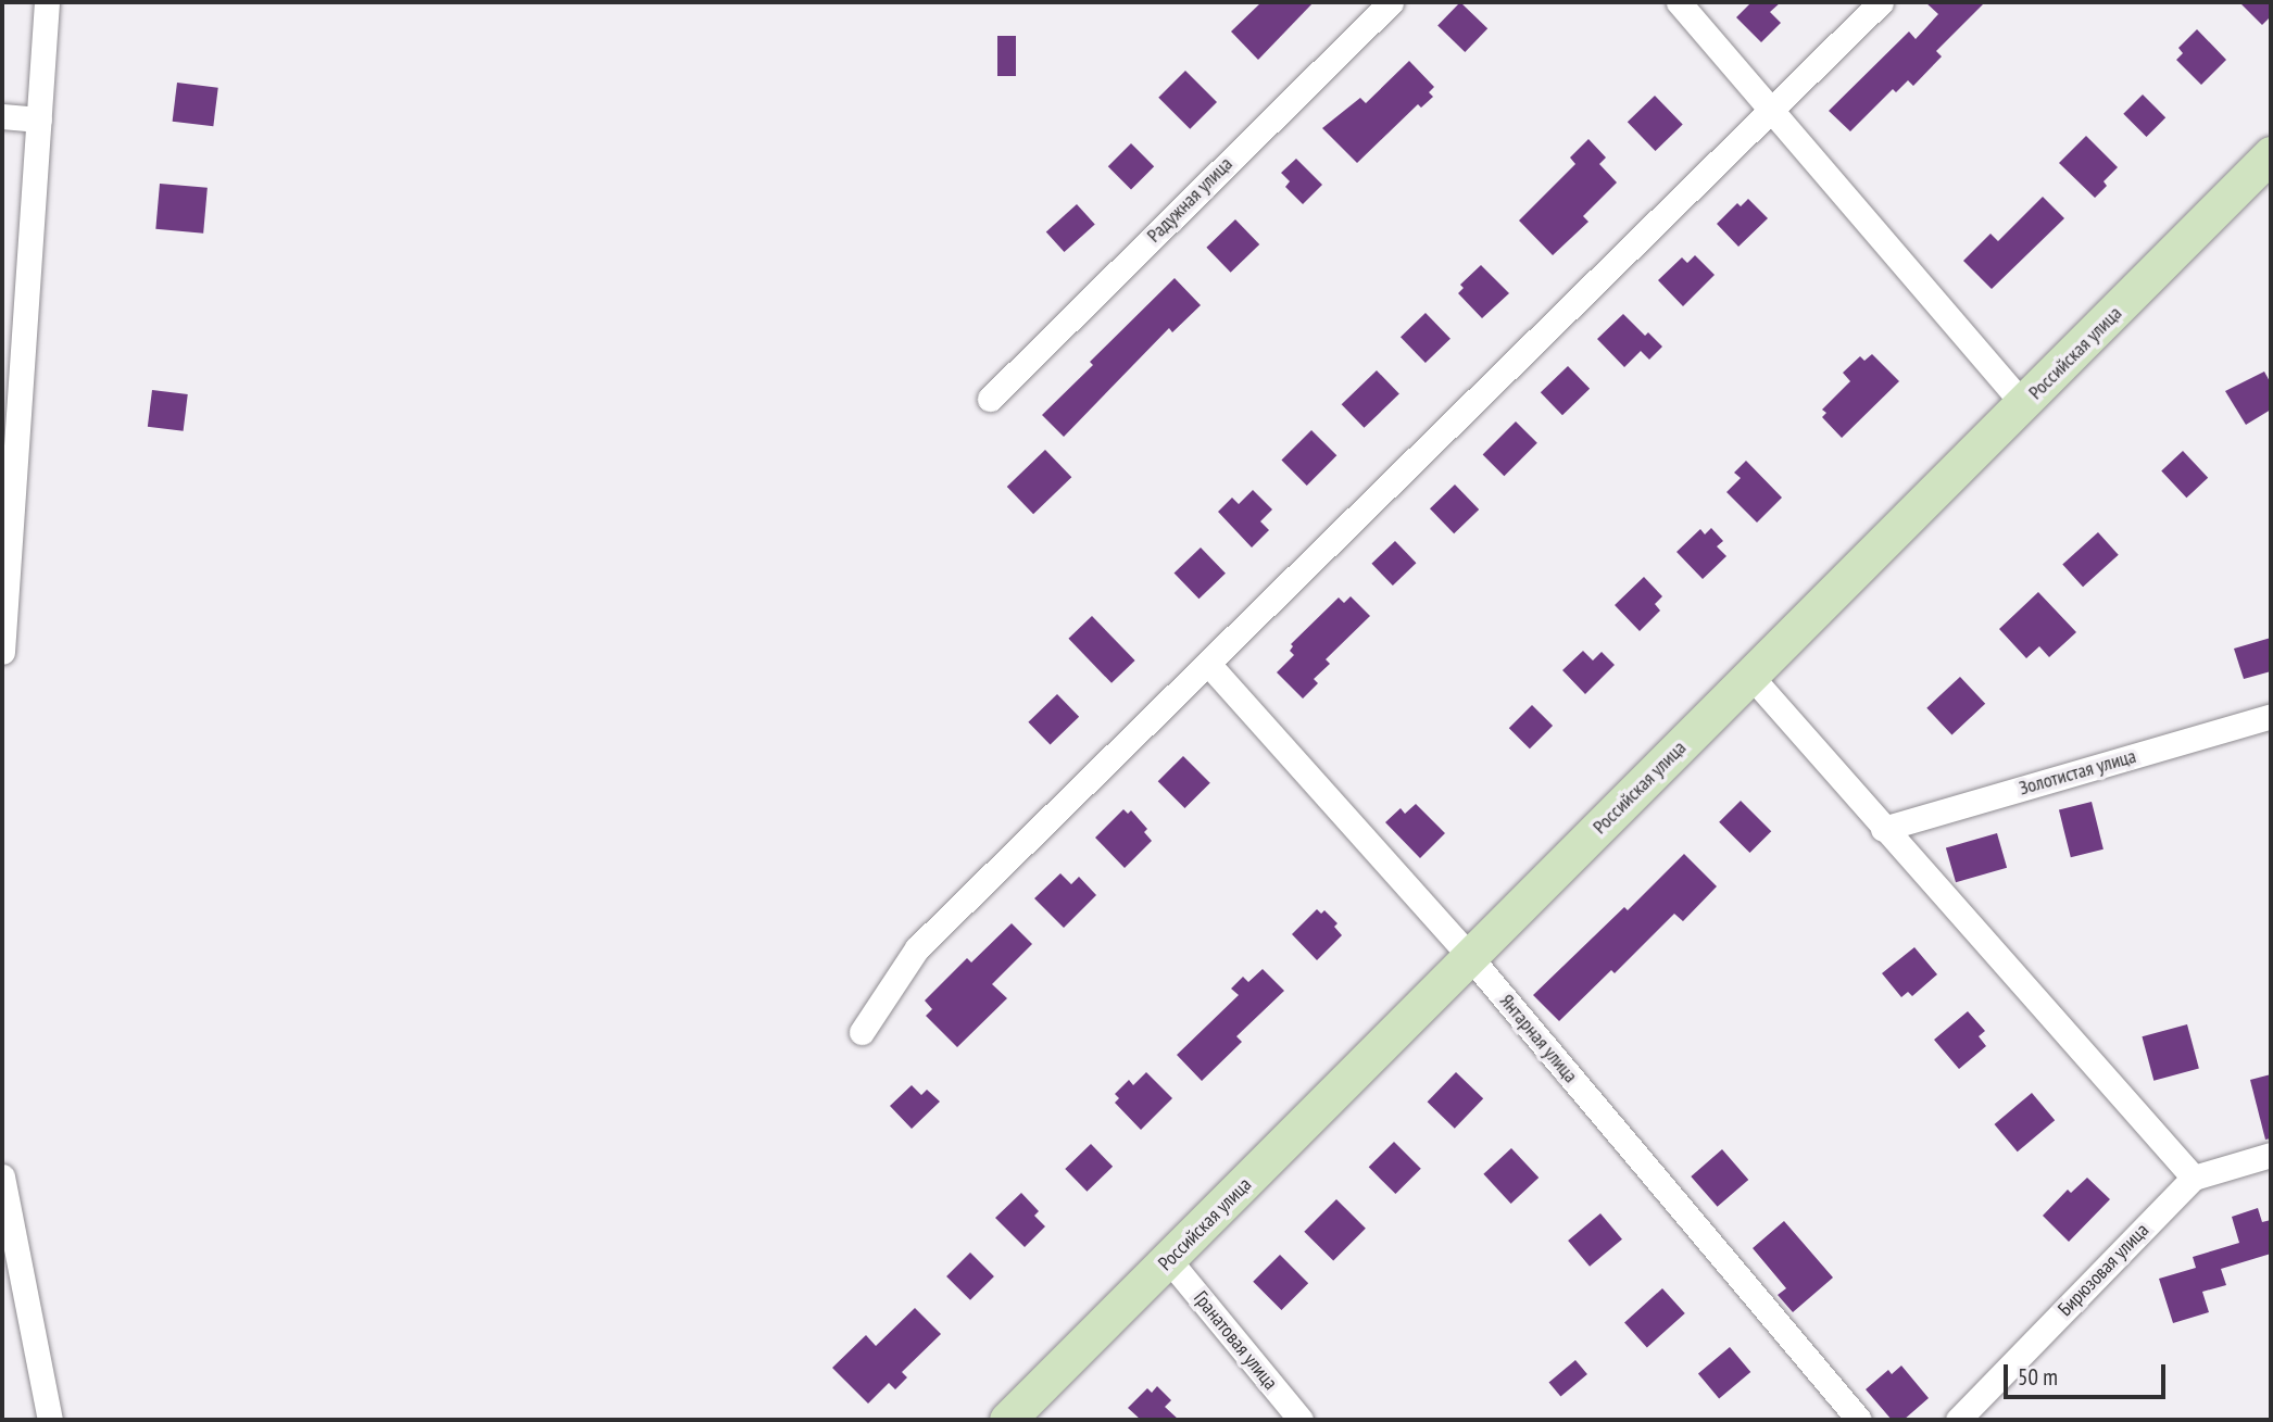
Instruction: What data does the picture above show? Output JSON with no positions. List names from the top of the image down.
{
  "streets": {
    "main road": ["Российская улица"],
    "street": [
      "Радужная улица",
      "Золотистая улица",
      "Янтарная улица",
      "Бирюзовая улица",
      "Гранатовая улица"
    ]
  },
  "crossings": [
    ["Российская улица", "Янтарная улица"],
    ["Российская улица", "Гранатовая улица"]
  ],
  "scale_bar": "50 m"
}
